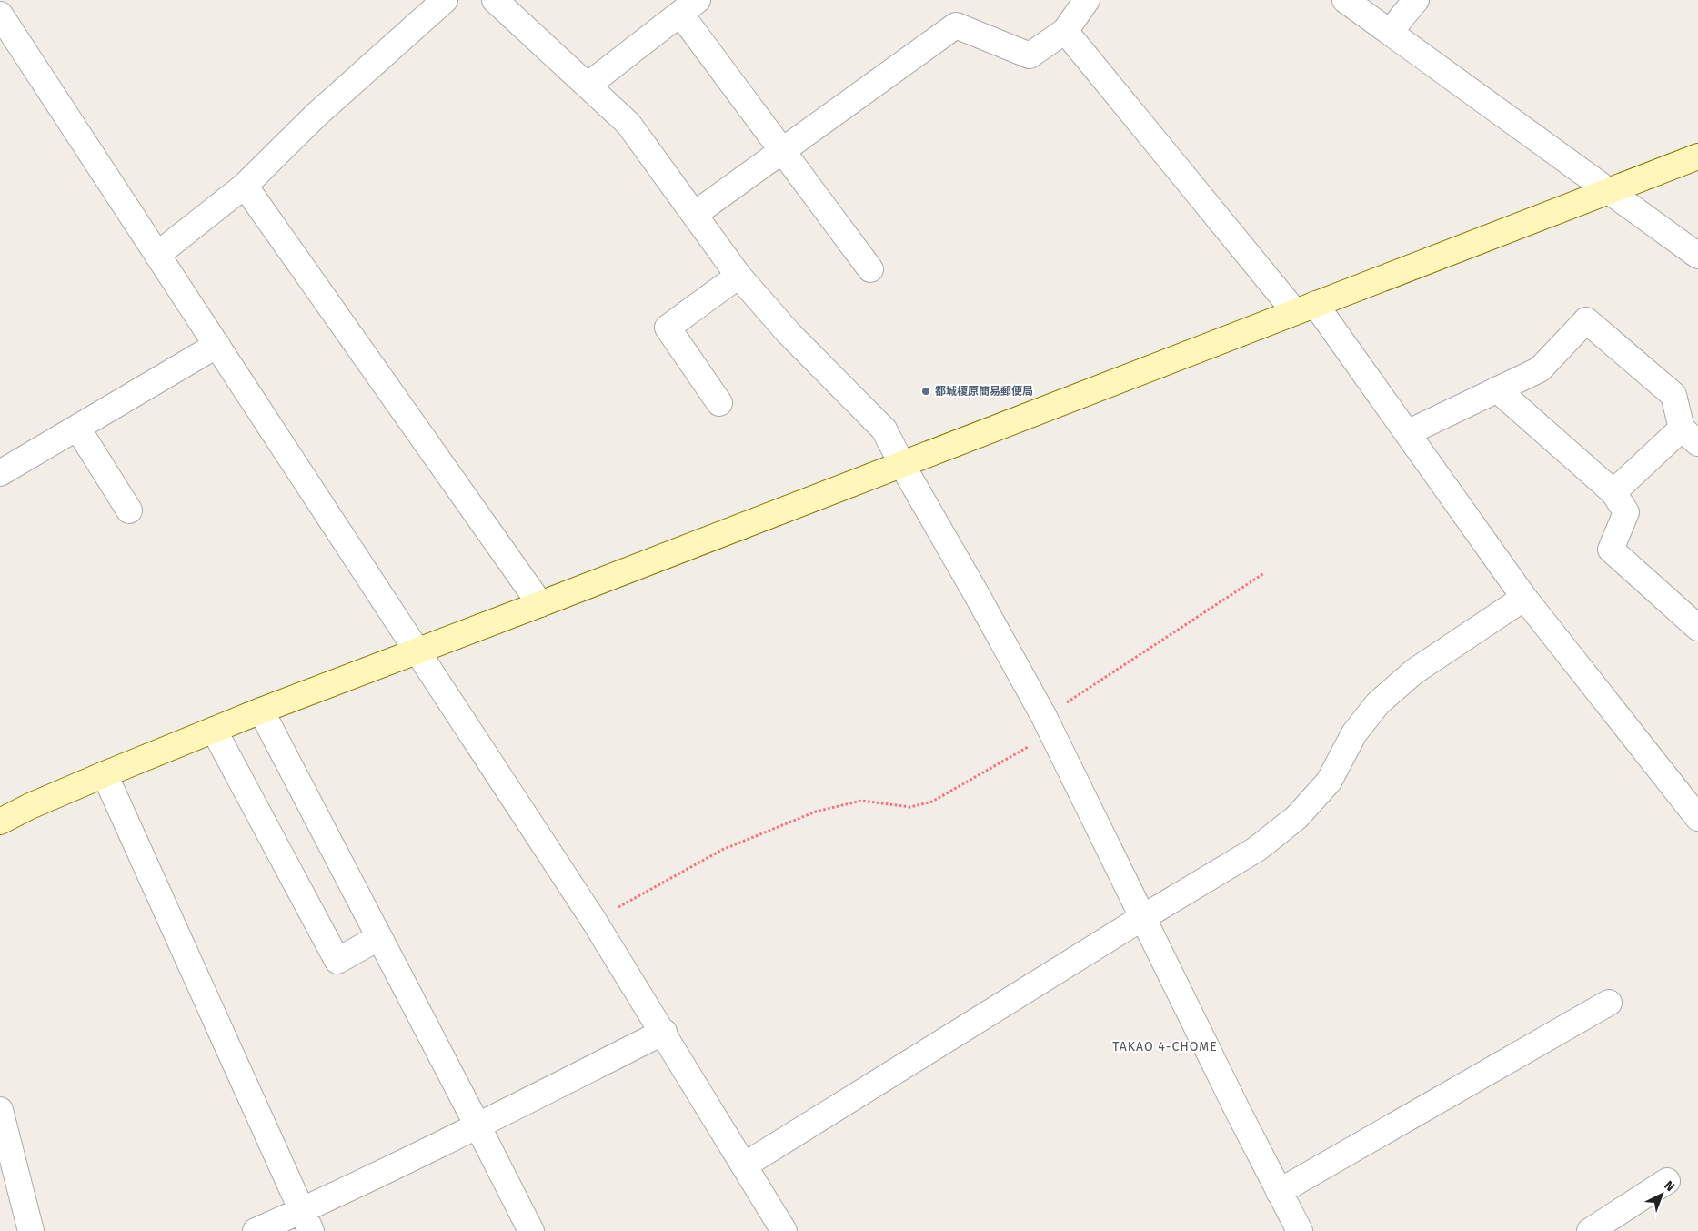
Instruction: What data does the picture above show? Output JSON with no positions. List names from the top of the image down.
{
  "districts": ["TAKAO 4-CHOME"],
  "places": ["都城榎原簡易郵便局"],
  "north": "top right"
}
